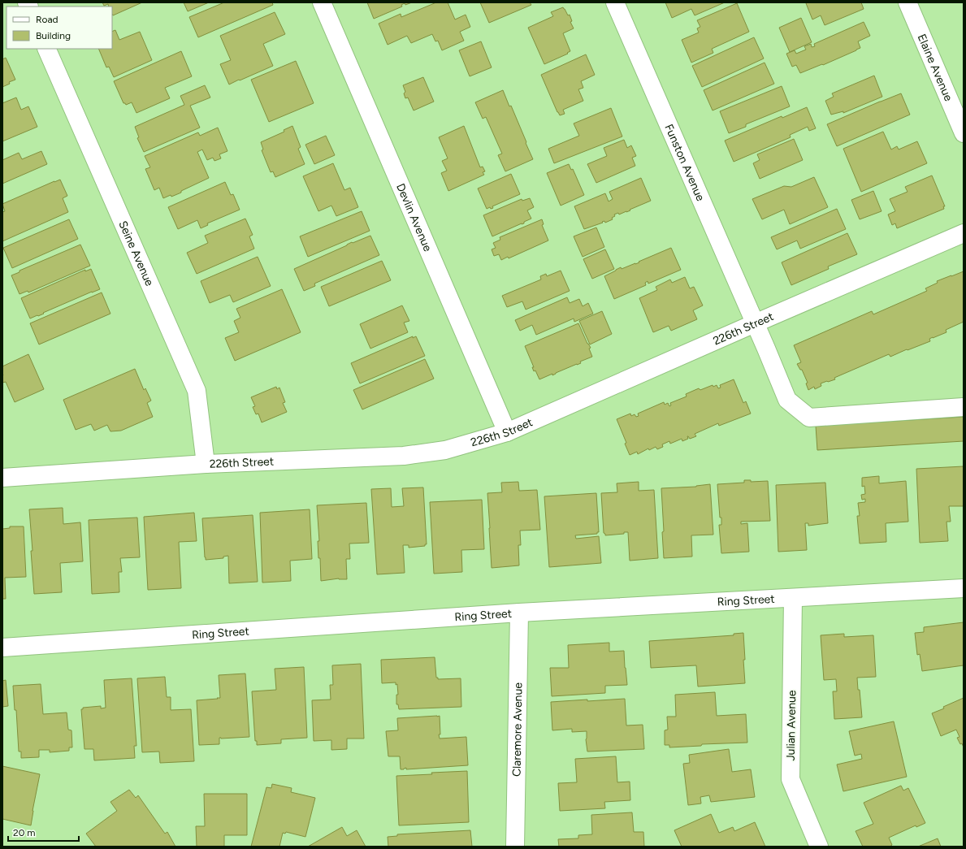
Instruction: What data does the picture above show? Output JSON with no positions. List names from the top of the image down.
{
  "streets": {
    "street": [
      "Elaine Avenue",
      "Funston Avenue",
      "Devlin Avenue",
      "Seine Avenue",
      "226th Street",
      "Ring Street",
      "Julian Avenue",
      "Claremore Avenue"
    ]
  },
  "crossings": [
    ["Funston Avenue", "226th Street"],
    ["Devlin Avenue", "226th Street"],
    ["Seine Avenue", "226th Street"],
    ["Ring Street", "Julian Avenue"],
    ["Ring Street", "Claremore Avenue"]
  ],
  "legend": ["Road", "Building"],
  "scale_bar": "20 m"
}
